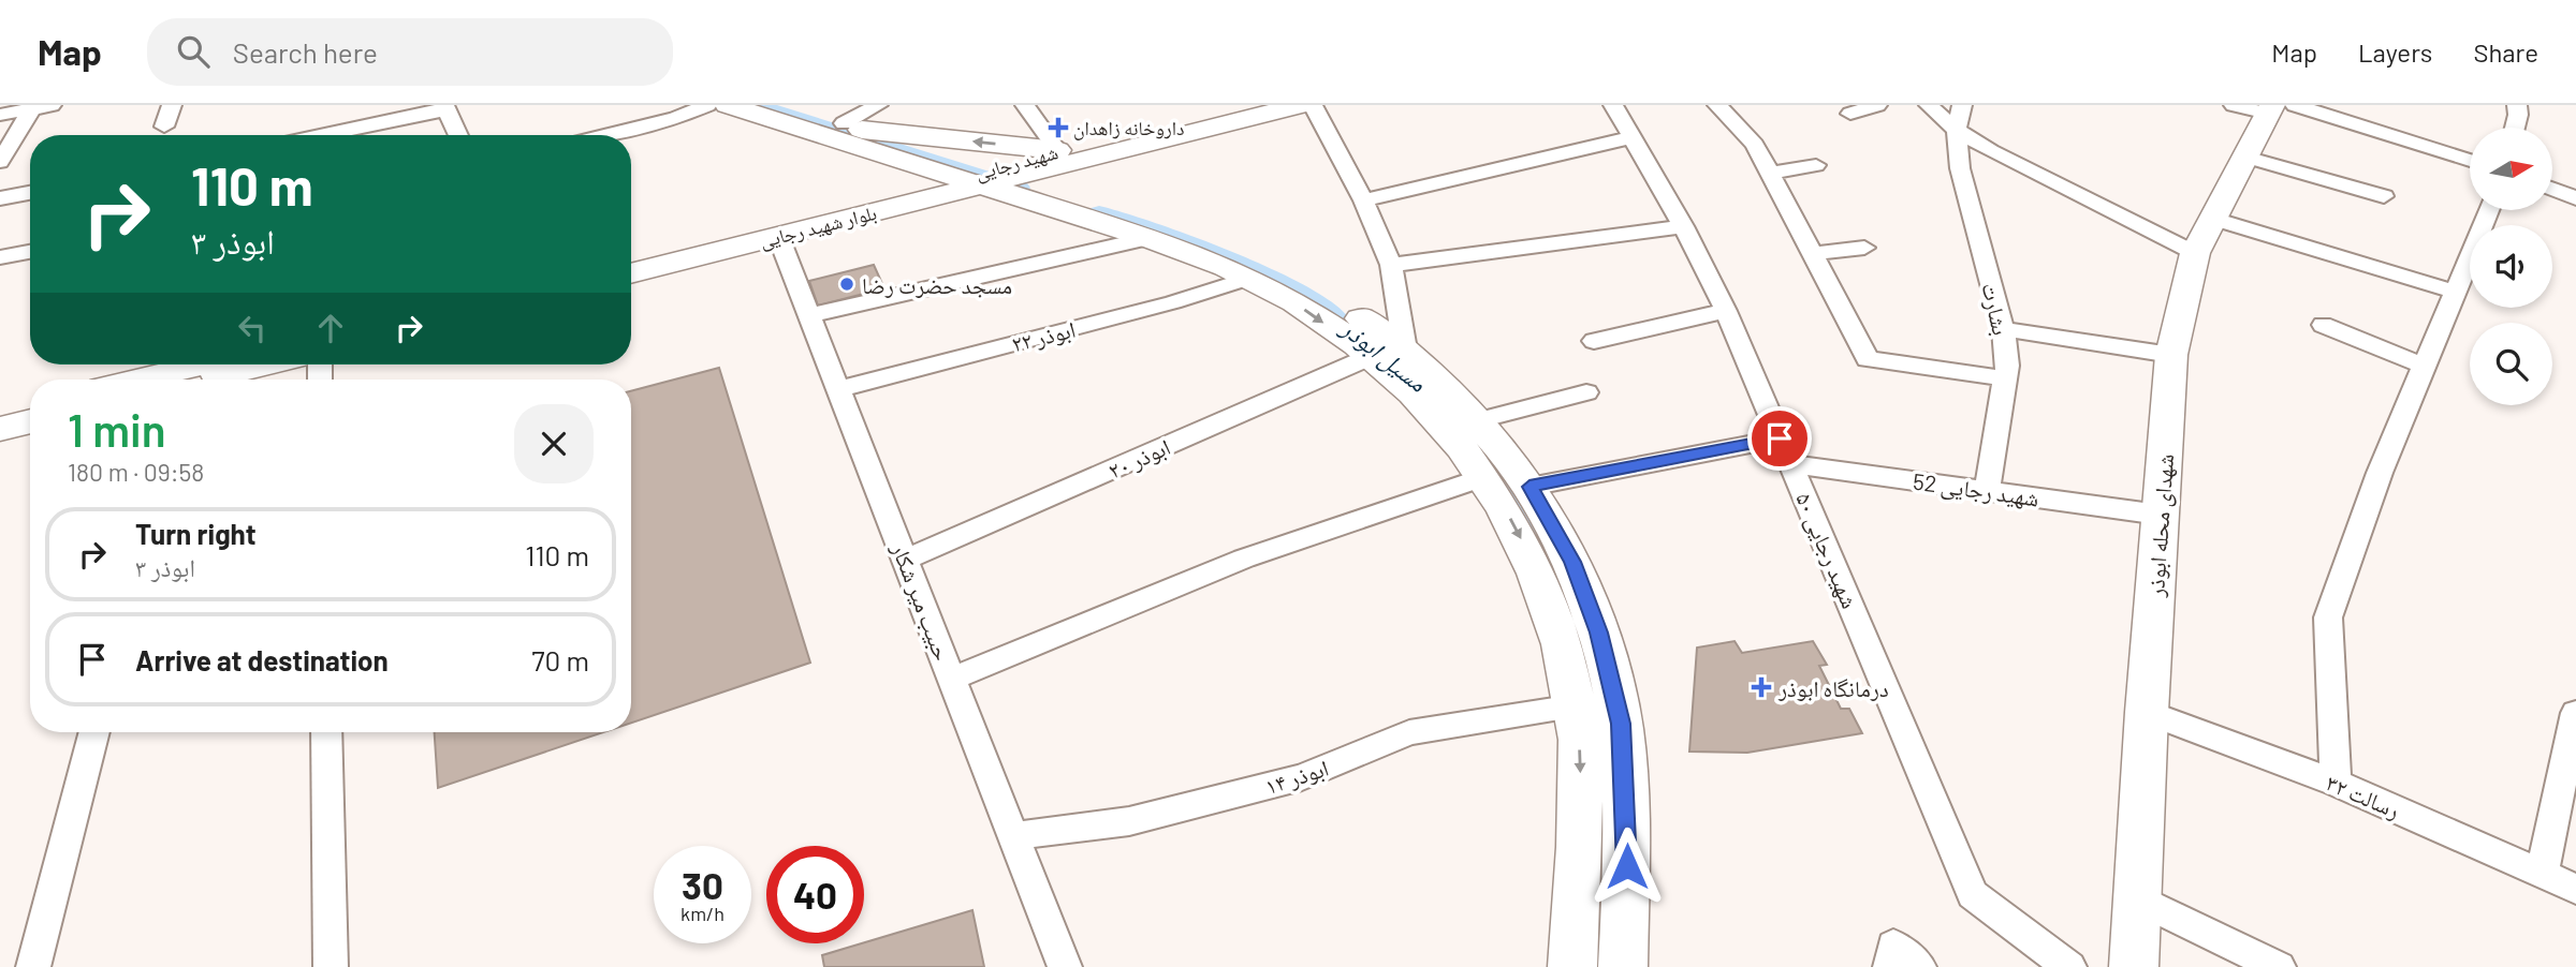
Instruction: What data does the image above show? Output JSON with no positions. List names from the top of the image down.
{
  "streets": {
    "street": [
      "شهید رجایی",
      "بلوار شهید رجایی",
      "بشارت",
      "ابوذر ۲۲",
      "ابوذر ۲۰",
      "شهید رجایی 52",
      "شهدای محله ابوذر",
      "شهید رجایی ۵۰",
      "حبیب میر شکار",
      "ابوذر ۱۴",
      "رسالت ۳۲"
    ]
  },
  "crossings": [
    ["شهید رجایی", "بلوار شهید رجایی"],
    ["بلوار شهید رجایی", "حبیب میر شکار"],
    ["بشارت", "شهید رجایی 52"],
    ["ابوذر ۲۲", "حبیب میر شکار"],
    ["ابوذر ۲۰", "حبیب میر شکار"],
    ["شهید رجایی 52", "شهدای محله ابوذر"],
    ["شهید رجایی 52", "شهید رجایی ۵۰"],
    ["شهدای محله ابوذر", "رسالت ۳۲"],
    ["حبیب میر شکار", "ابوذر ۱۴"]
  ],
  "water": ["مسیل ابوذر"],
  "places": {
    "health": ["داروخانه زاهدان", "درمانگاه ابوذر"],
    "other": ["مسجد حضرت رضا"]
  },
  "north": "right",
  "page": {
    "header": "Map",
    "search": "Search here",
    "nav": ["Map", "Layers", "Share"],
    "turn": ["110 m", "ابوذر ۳"],
    "heading": ["1 min", "180 m · 09:58"],
    "list": [
      {
        "name": "Turn right",
        "note": "ابوذر ۳",
        "value": "110 m"
      },
      {
        "name": "Arrive at destination",
        "value": "70 m"
      }
    ],
    "speed": "30 km/h",
    "limit": "40"
  }
}
